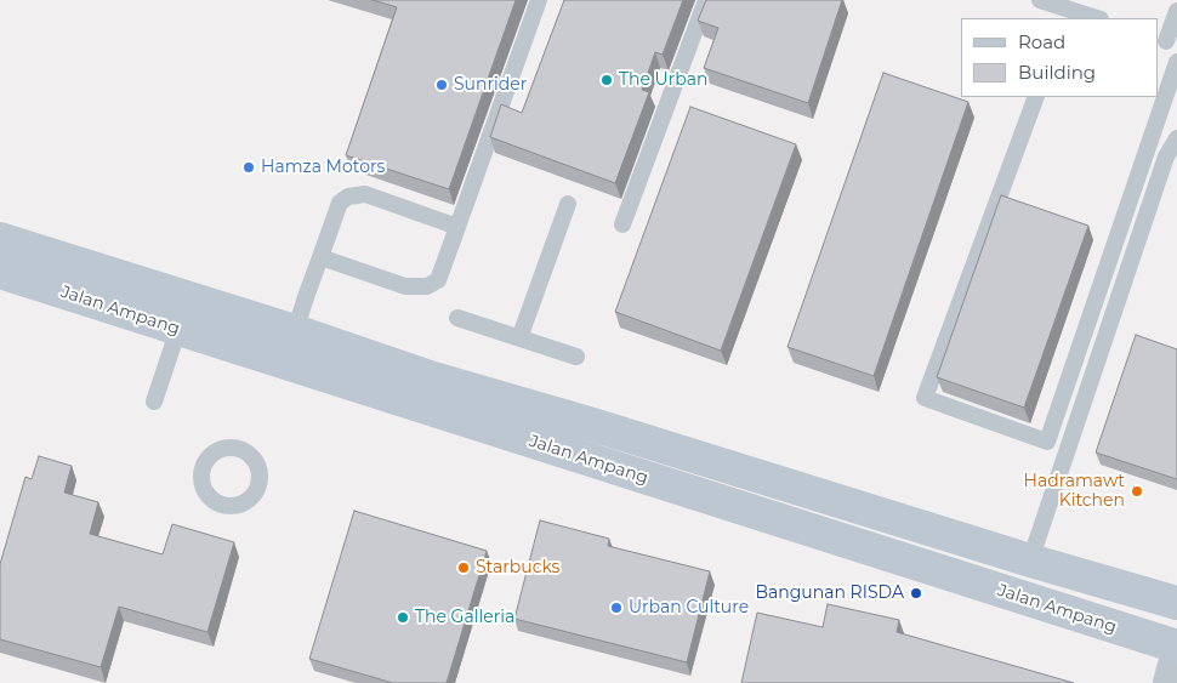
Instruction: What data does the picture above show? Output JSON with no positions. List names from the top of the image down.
{
  "streets": {
    "main road": ["Jalan Ampang"]
  },
  "places": [
    "The Urban",
    "Sunrider",
    "Hamza Motors",
    "Hadramawt Kitchen",
    "Starbucks",
    "Bangunan RISDA",
    "Urban Culture",
    "The Galleria"
  ],
  "legend": ["Road", "Building"]
}
